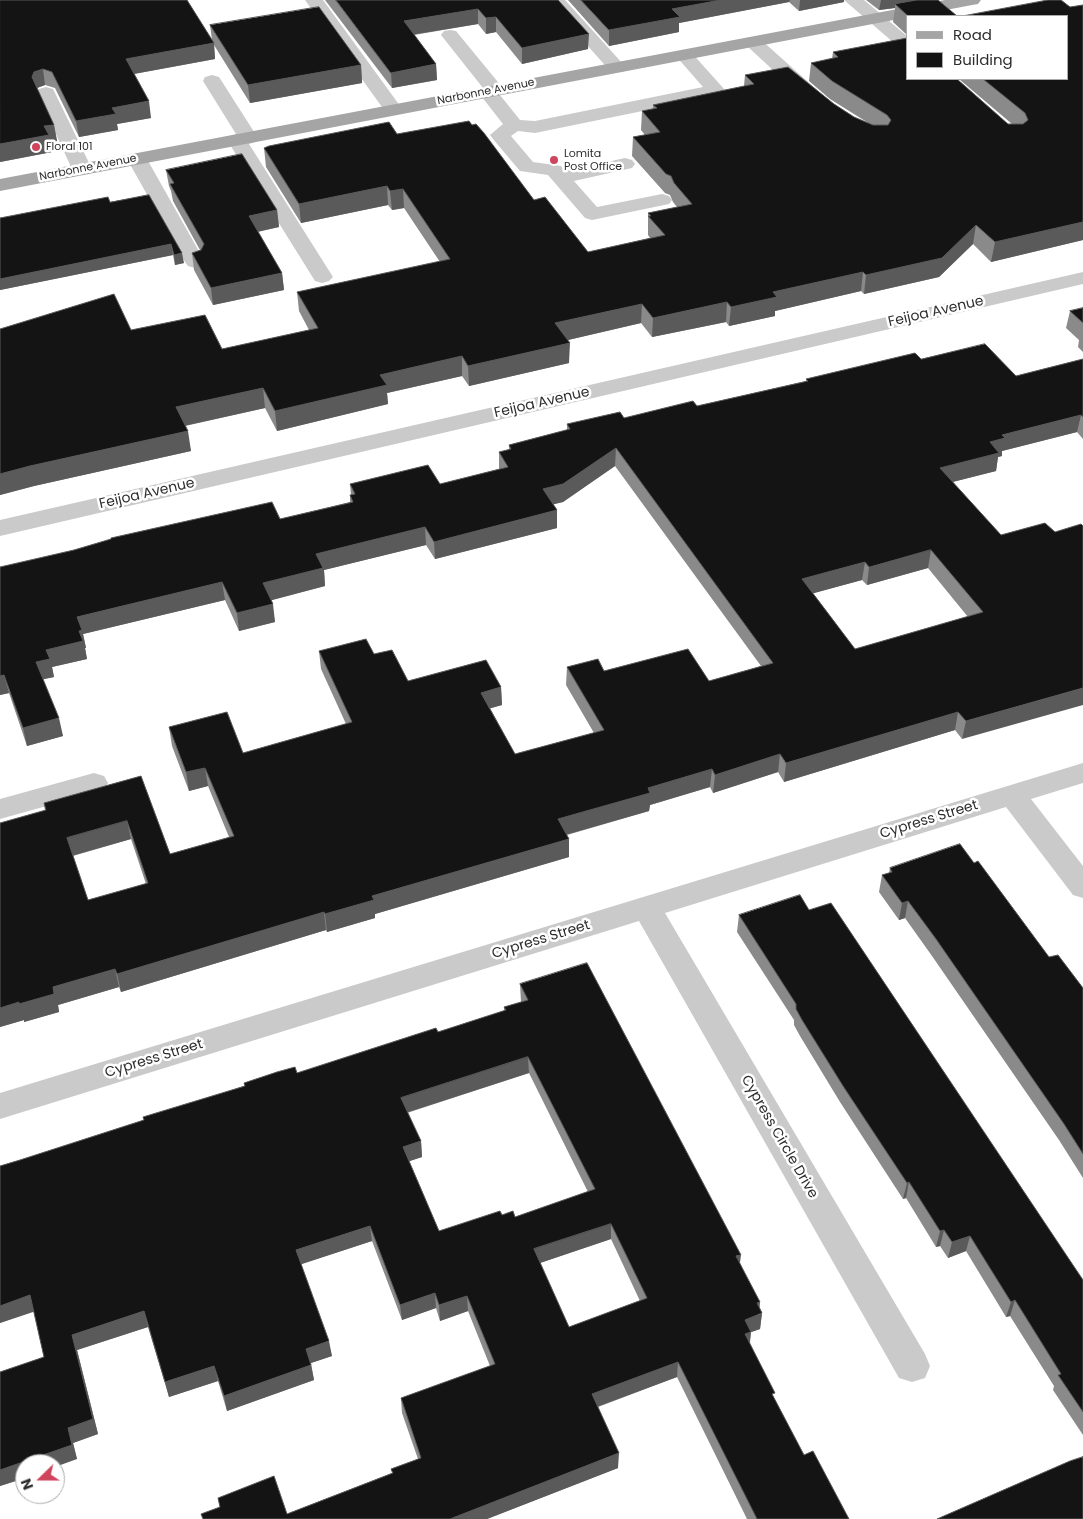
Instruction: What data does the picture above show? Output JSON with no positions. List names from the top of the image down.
{
  "streets": {
    "main road": ["Narbonne Avenue"],
    "street": ["Feijoa Avenue", "Cypress Street", "Cypress Circle Drive"]
  },
  "crossings": [
    ["Cypress Street", "Cypress Circle Drive"]
  ],
  "places": ["Floral 101", "Lomita Post Office"],
  "legend": ["Road", "Building"],
  "north": "left"
}
